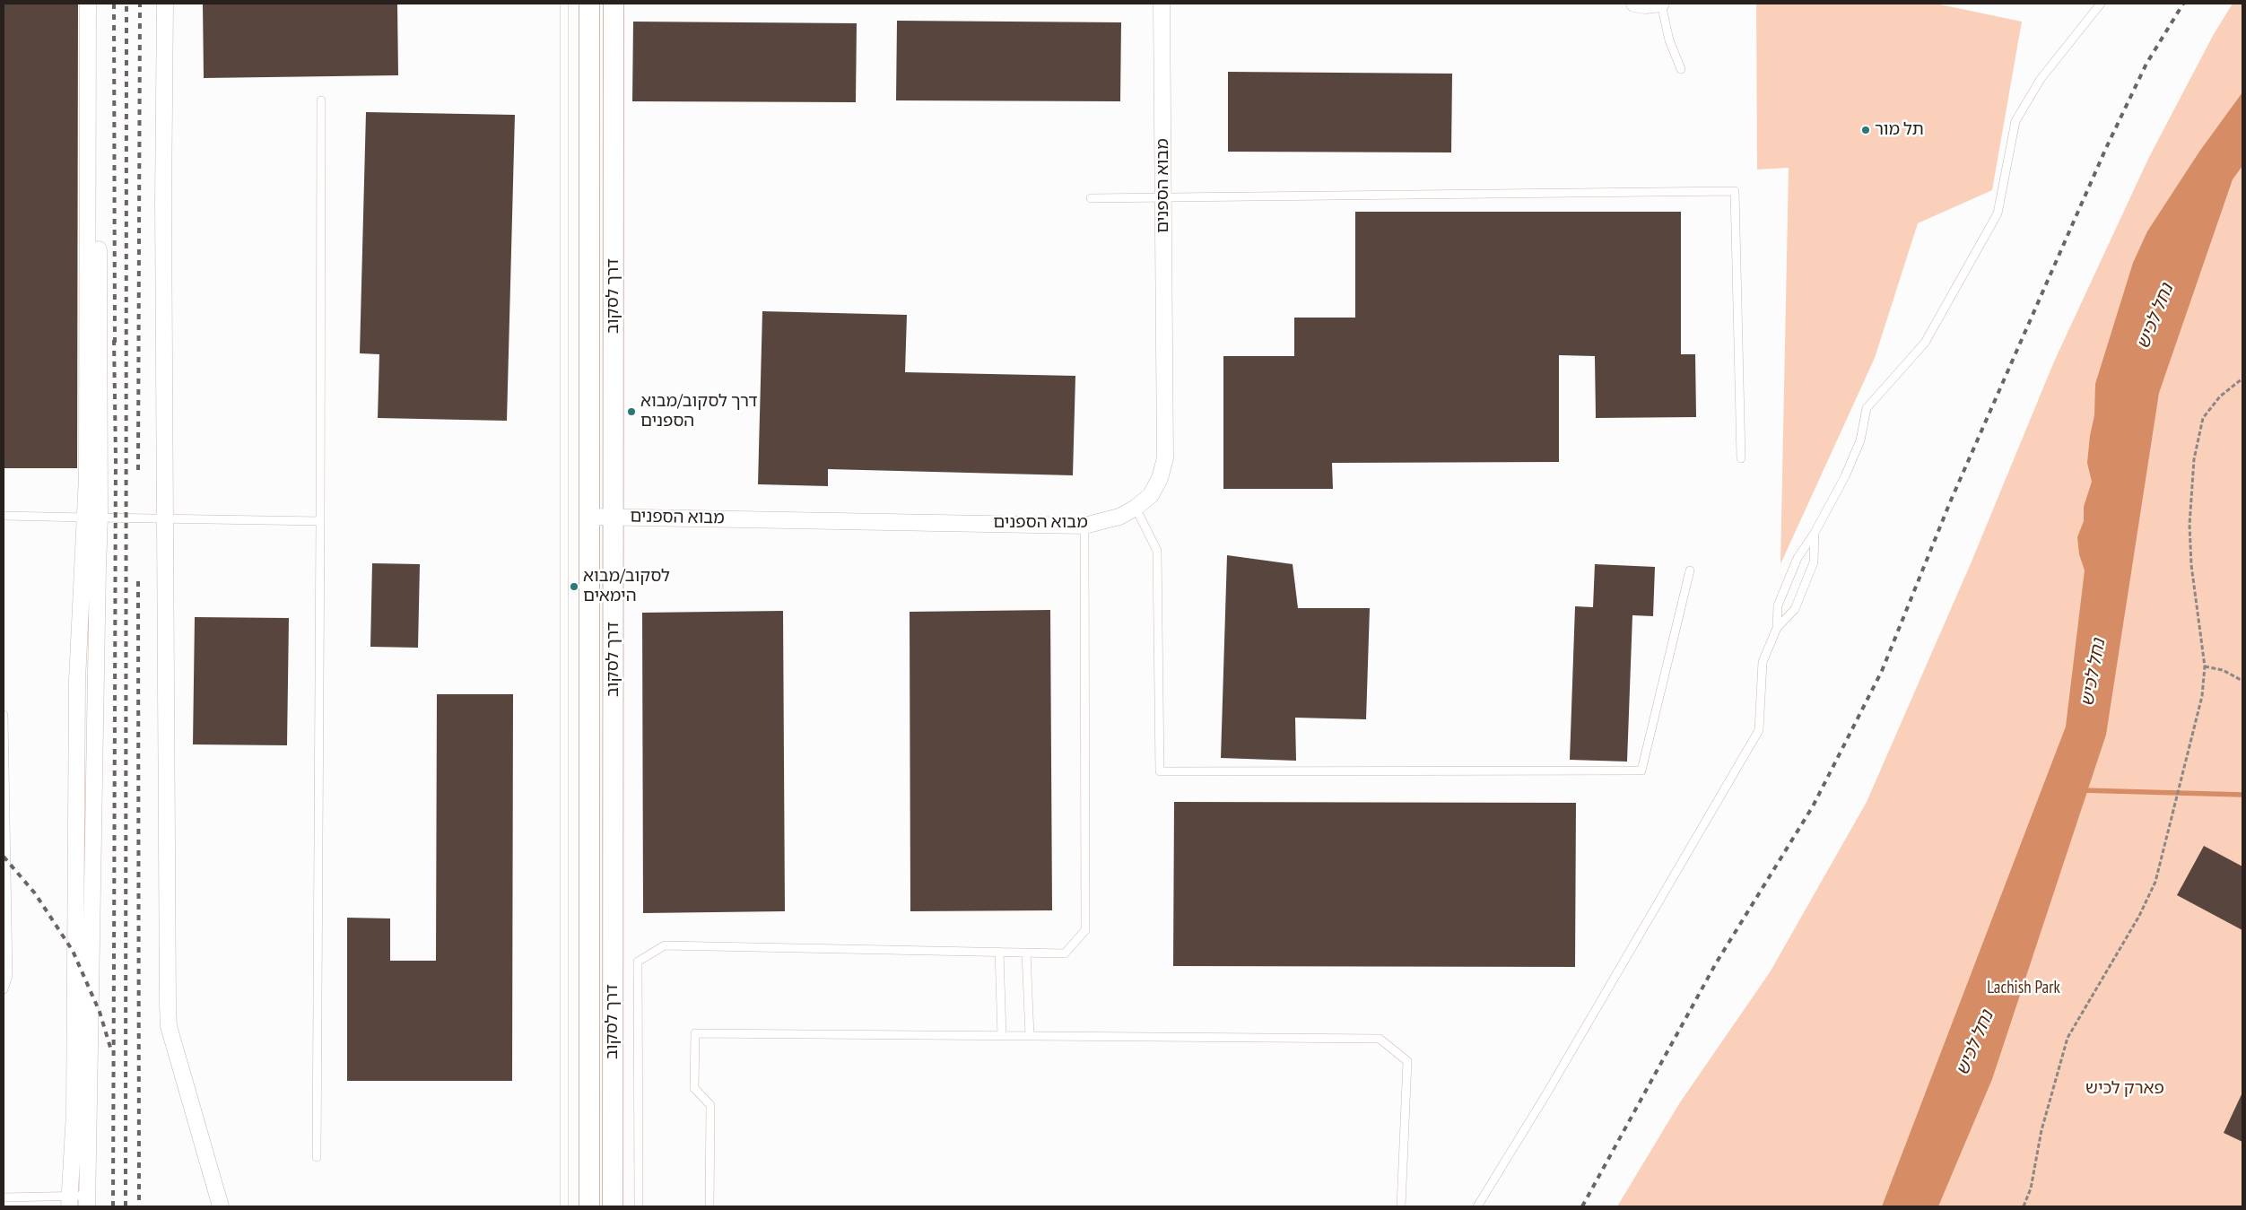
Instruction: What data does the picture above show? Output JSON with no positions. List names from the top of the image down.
{
  "streets": {
    "street": ["מבוא הספנים", "דרך לסקוב"]
  },
  "crossings": [
    ["מבוא הספנים", "דרך לסקוב"]
  ],
  "water": ["נחל לכיש"],
  "parks": ["Lachish Park", "פארק לכיש"],
  "places": ["תל מור", "דרך לסקוב/מבוא הספנים", "לסקוב/מבוא הימאים"]
}
